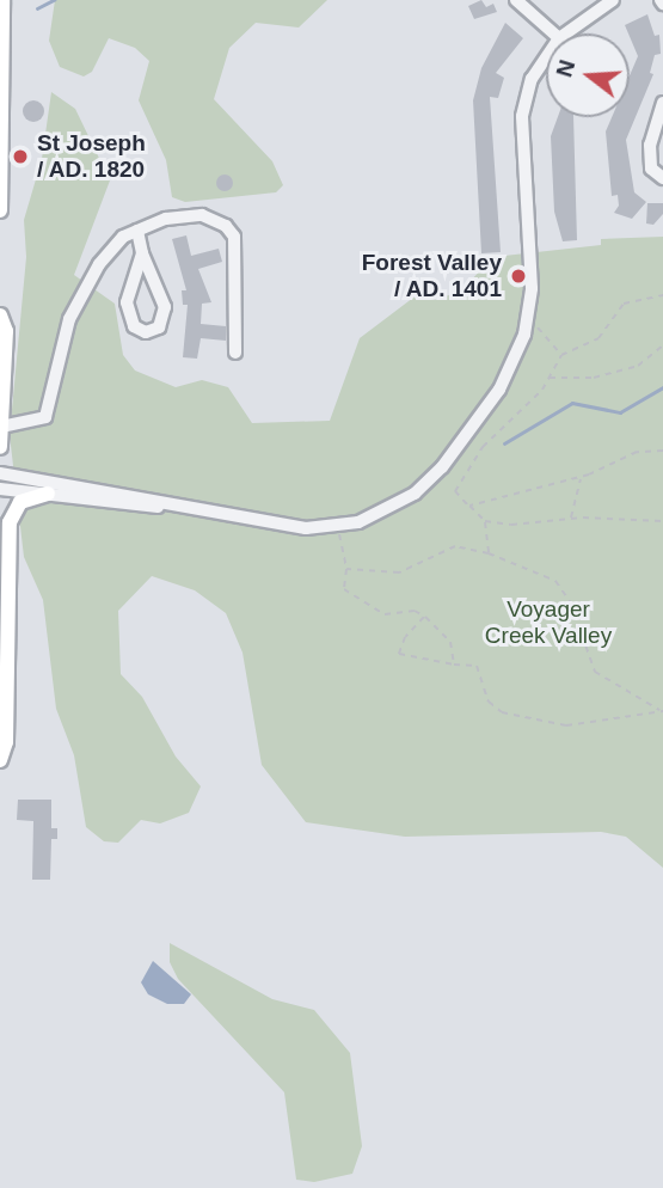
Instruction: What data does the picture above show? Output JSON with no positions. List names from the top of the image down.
{
  "parks": ["Voyager Creek Valley"],
  "places": ["St Joseph / AD. 1820", "Forest Valley / AD. 1401"],
  "north": "left"
}
